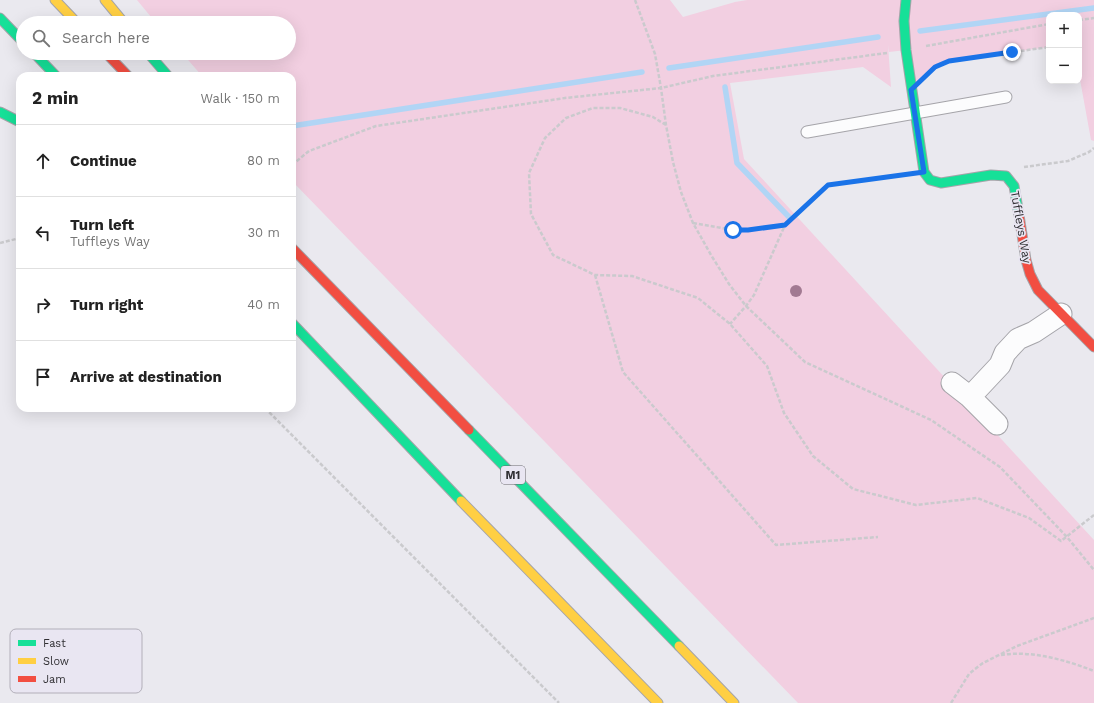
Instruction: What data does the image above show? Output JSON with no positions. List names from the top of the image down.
{
  "streets": {
    "main road": ["Tuffleys Way", "M1"]
  },
  "legend": ["Fast", "Slow", "Jam"],
  "page": {
    "map_buttons": ["+", "−"],
    "search": "Search here",
    "heading": ["2 min", "Walk · 150 m"],
    "list": [
      ["Continue", "80 m"],
      ["Turn left", "Tuffleys Way", "30 m"],
      ["Turn right", "40 m"],
      "Arrive at destination"
    ]
  }
}
